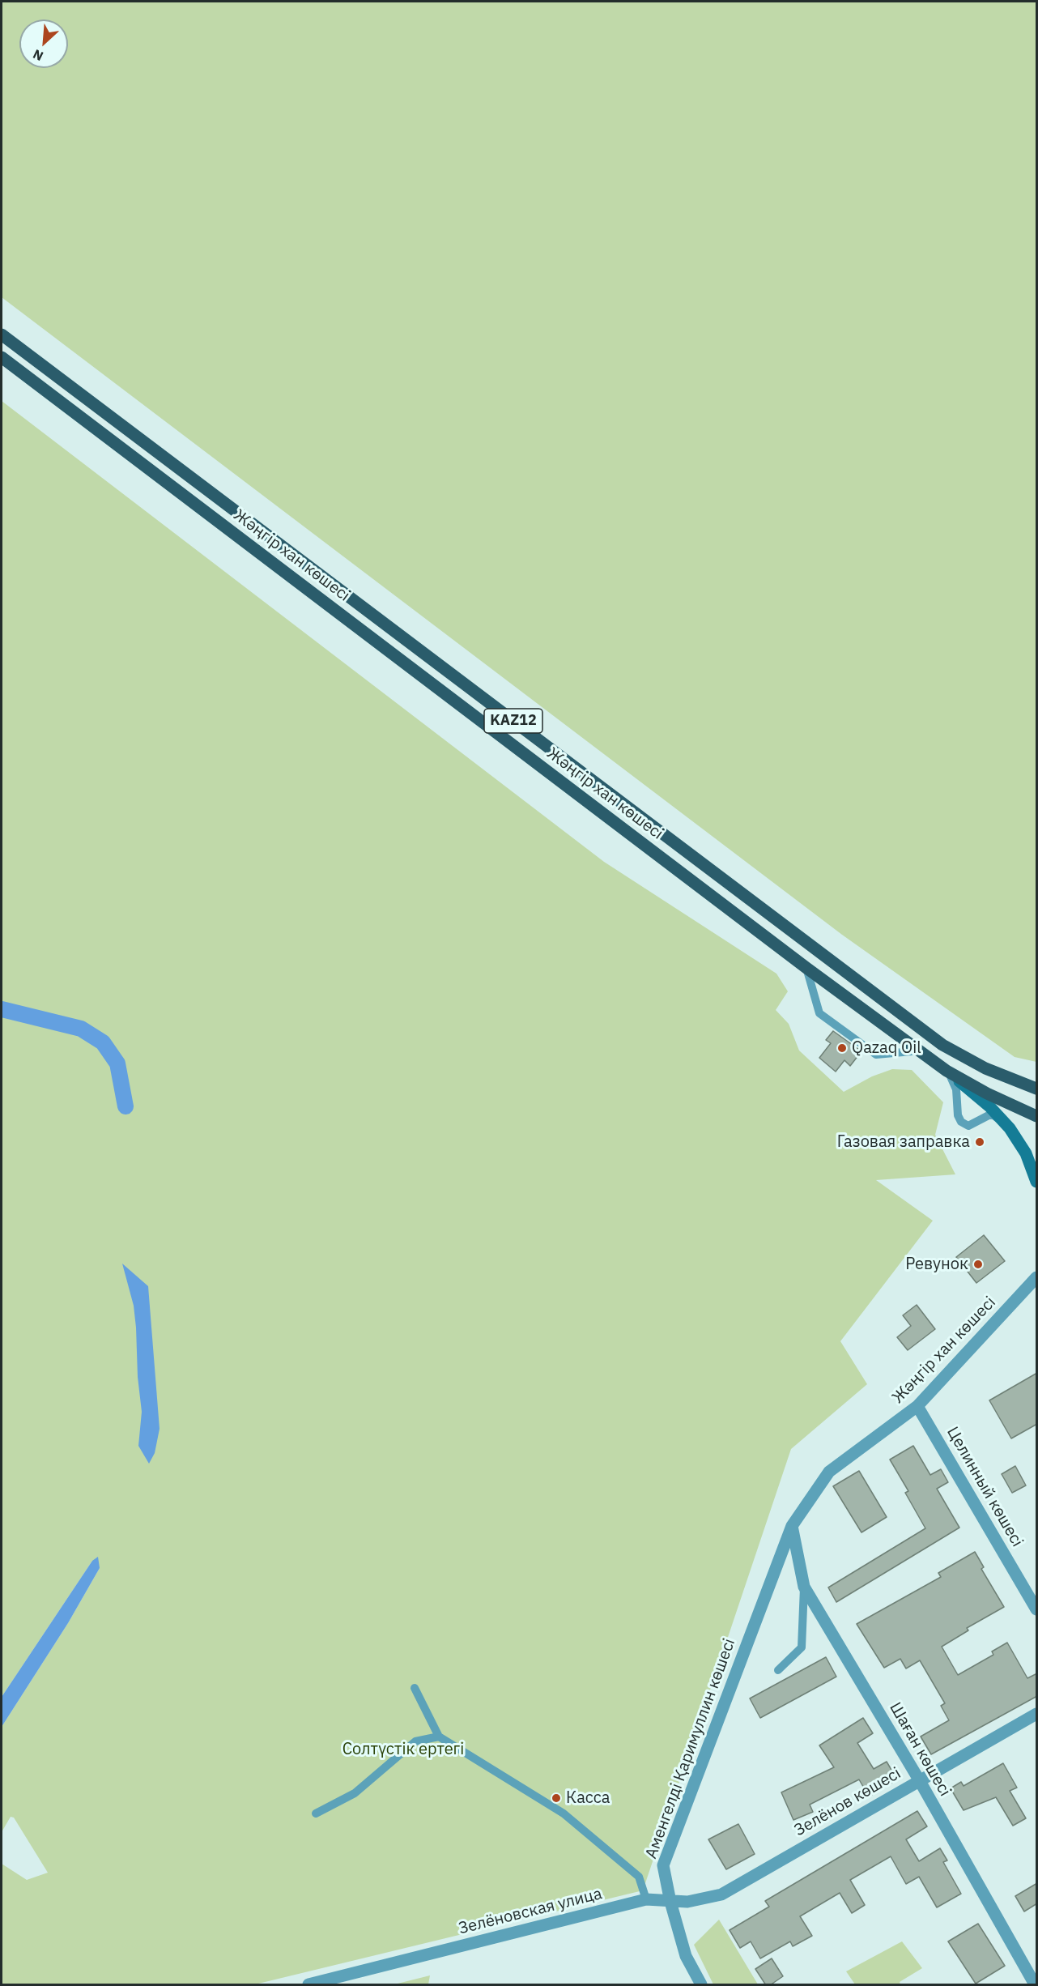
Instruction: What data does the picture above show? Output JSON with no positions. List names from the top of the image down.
{
  "streets": {
    "main road": ["Жәңгір хан көшесі", "KAZ12"],
    "street": [
      "Целинный көшесі",
      "Аменгелді Қаримуллин көшесі",
      "Шаған көшесі",
      "Зелёнов көшесі",
      "Зелёновская улица"
    ]
  },
  "crossings": [
    ["Жәңгір хан көшесі", "Целинный көшесі"],
    ["Жәңгір хан көшесі", "Аменгелді Қаримуллин көшесі"],
    ["Жәңгір хан көшесі", "Шаған көшесі"],
    ["Аменгелді Қаримуллин көшесі", "Шаған көшесі"],
    ["Аменгелді Қаримуллин көшесі", "Зелёнов көшесі"],
    ["Аменгелді Қаримуллин көшесі", "Зелёновская улица"],
    ["Шаған көшесі", "Зелёнов көшесі"],
    ["Зелёнов көшесі", "Зелёновская улица"]
  ],
  "parks": ["Солтүстік ертегі"],
  "places": [
    "Qazaq Oil",
    "Газовая заправка",
    "Ревунок",
    "Касса"
  ],
  "north": "bottom left"
}
